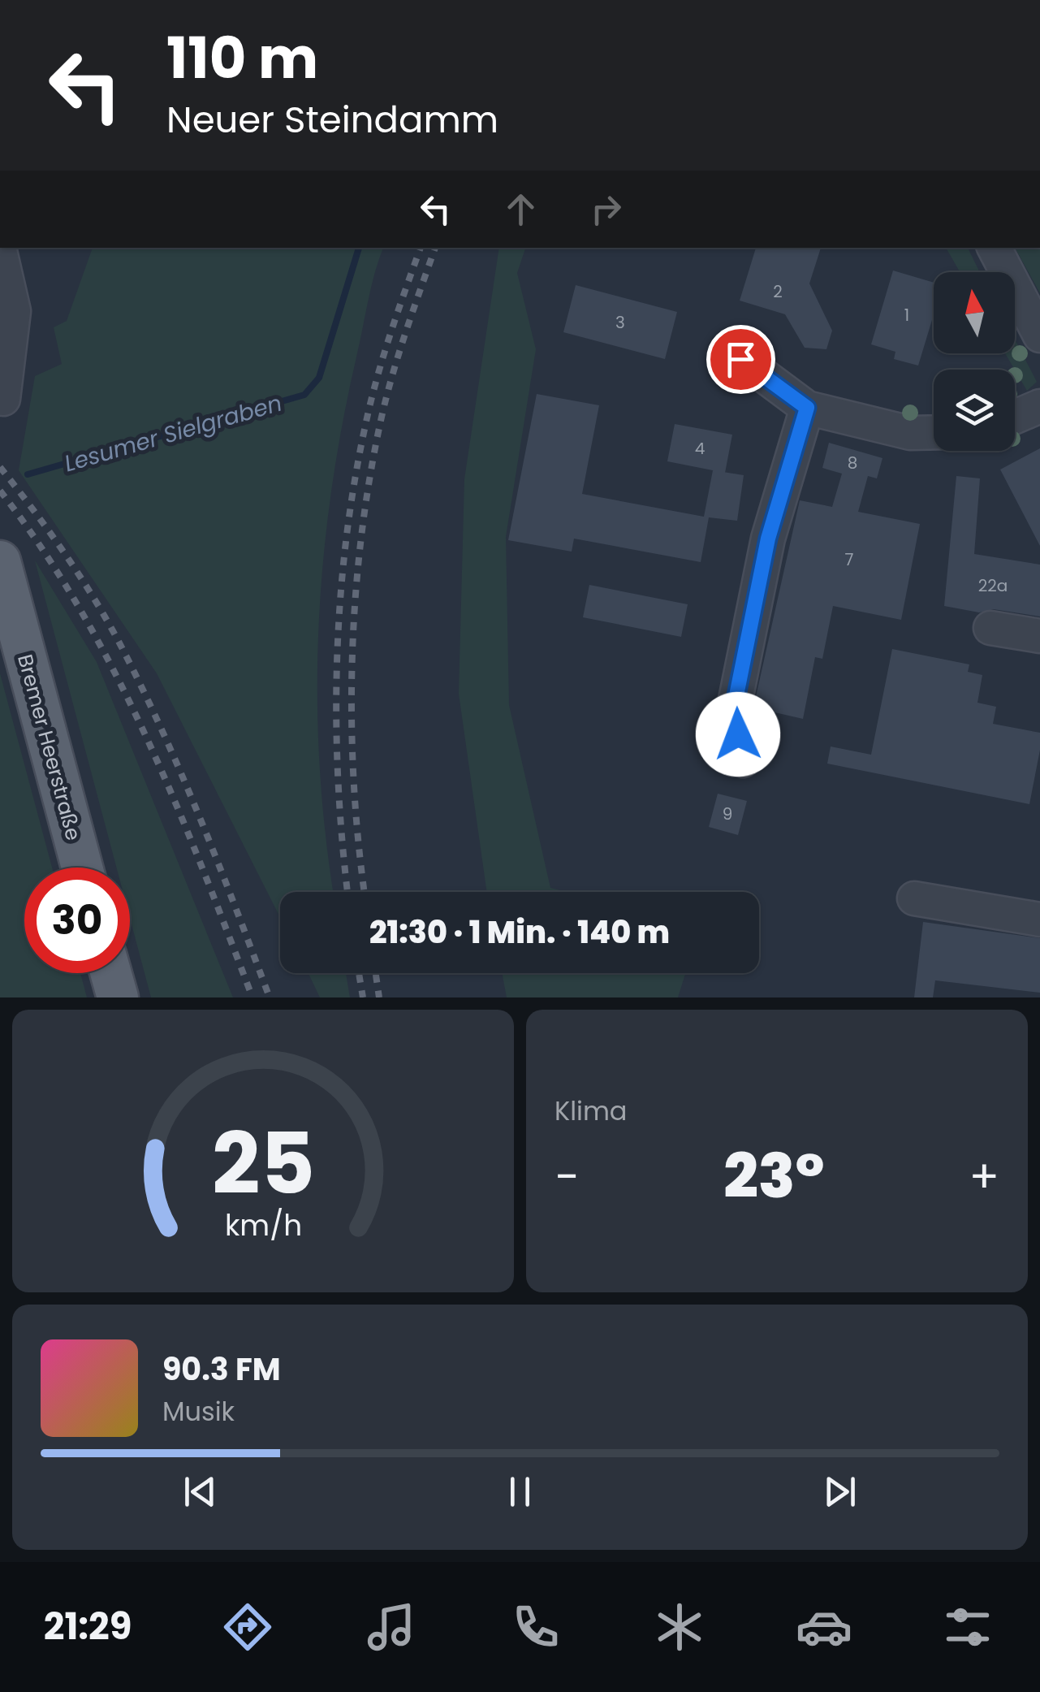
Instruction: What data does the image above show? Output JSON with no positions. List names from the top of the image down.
{
  "streets": {
    "main road": ["Bremer Heerstraße"]
  },
  "water": ["Lesumer Sielgraben"],
  "house_numbers": [
    "2",
    "1",
    "3",
    "4",
    "8",
    "7",
    "22a",
    "9"
  ],
  "north": "top",
  "page": {
    "turn": ["110 m", "Neuer Steindamm"],
    "limit": "30",
    "trip": "21:30 · 1 Min. · 140 m",
    "tile": "Klima",
    "heat": ["−", "23°", "+"],
    "song": ["90.3 FM", "Musik"],
    "tabs": "21:29",
    "gauge": ["25", "km/h"]
  }
}
